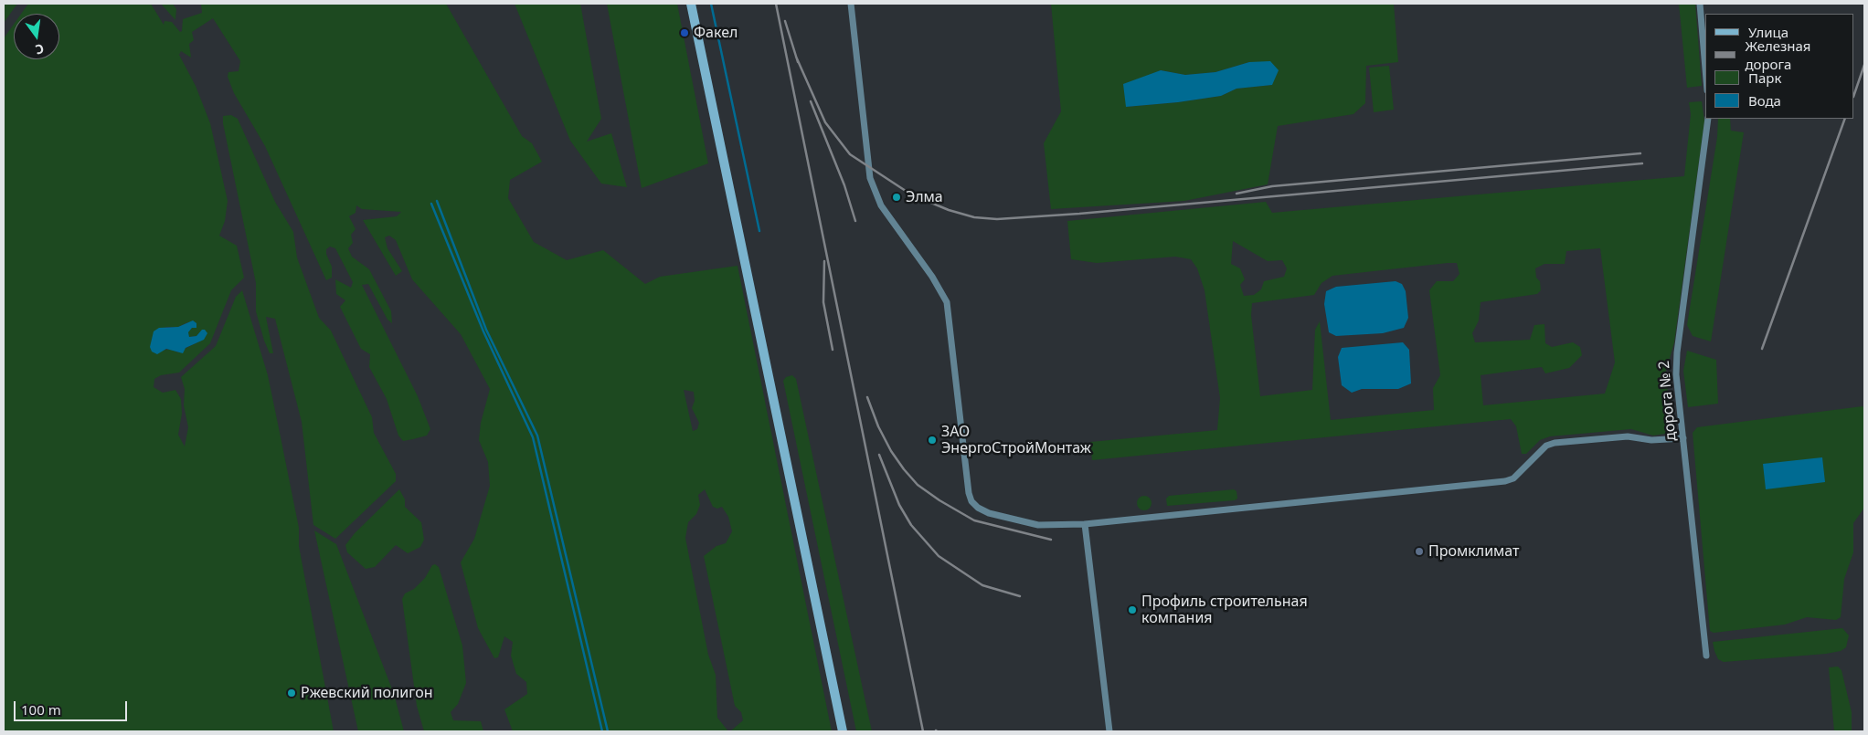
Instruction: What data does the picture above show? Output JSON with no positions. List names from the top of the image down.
{
  "streets": {
    "street": ["дорога № 2"]
  },
  "places": [
    "Факел",
    "Элма",
    "ЗАО ЭнергоСтройМонтаж",
    "Промклимат",
    "Профиль строительная компания",
    "Ржевский полигон"
  ],
  "legend": [
    "Улица",
    "Железная дорога",
    "Парк",
    "Вода"
  ],
  "scale_bar": "100 m",
  "north": "bottom"
}
